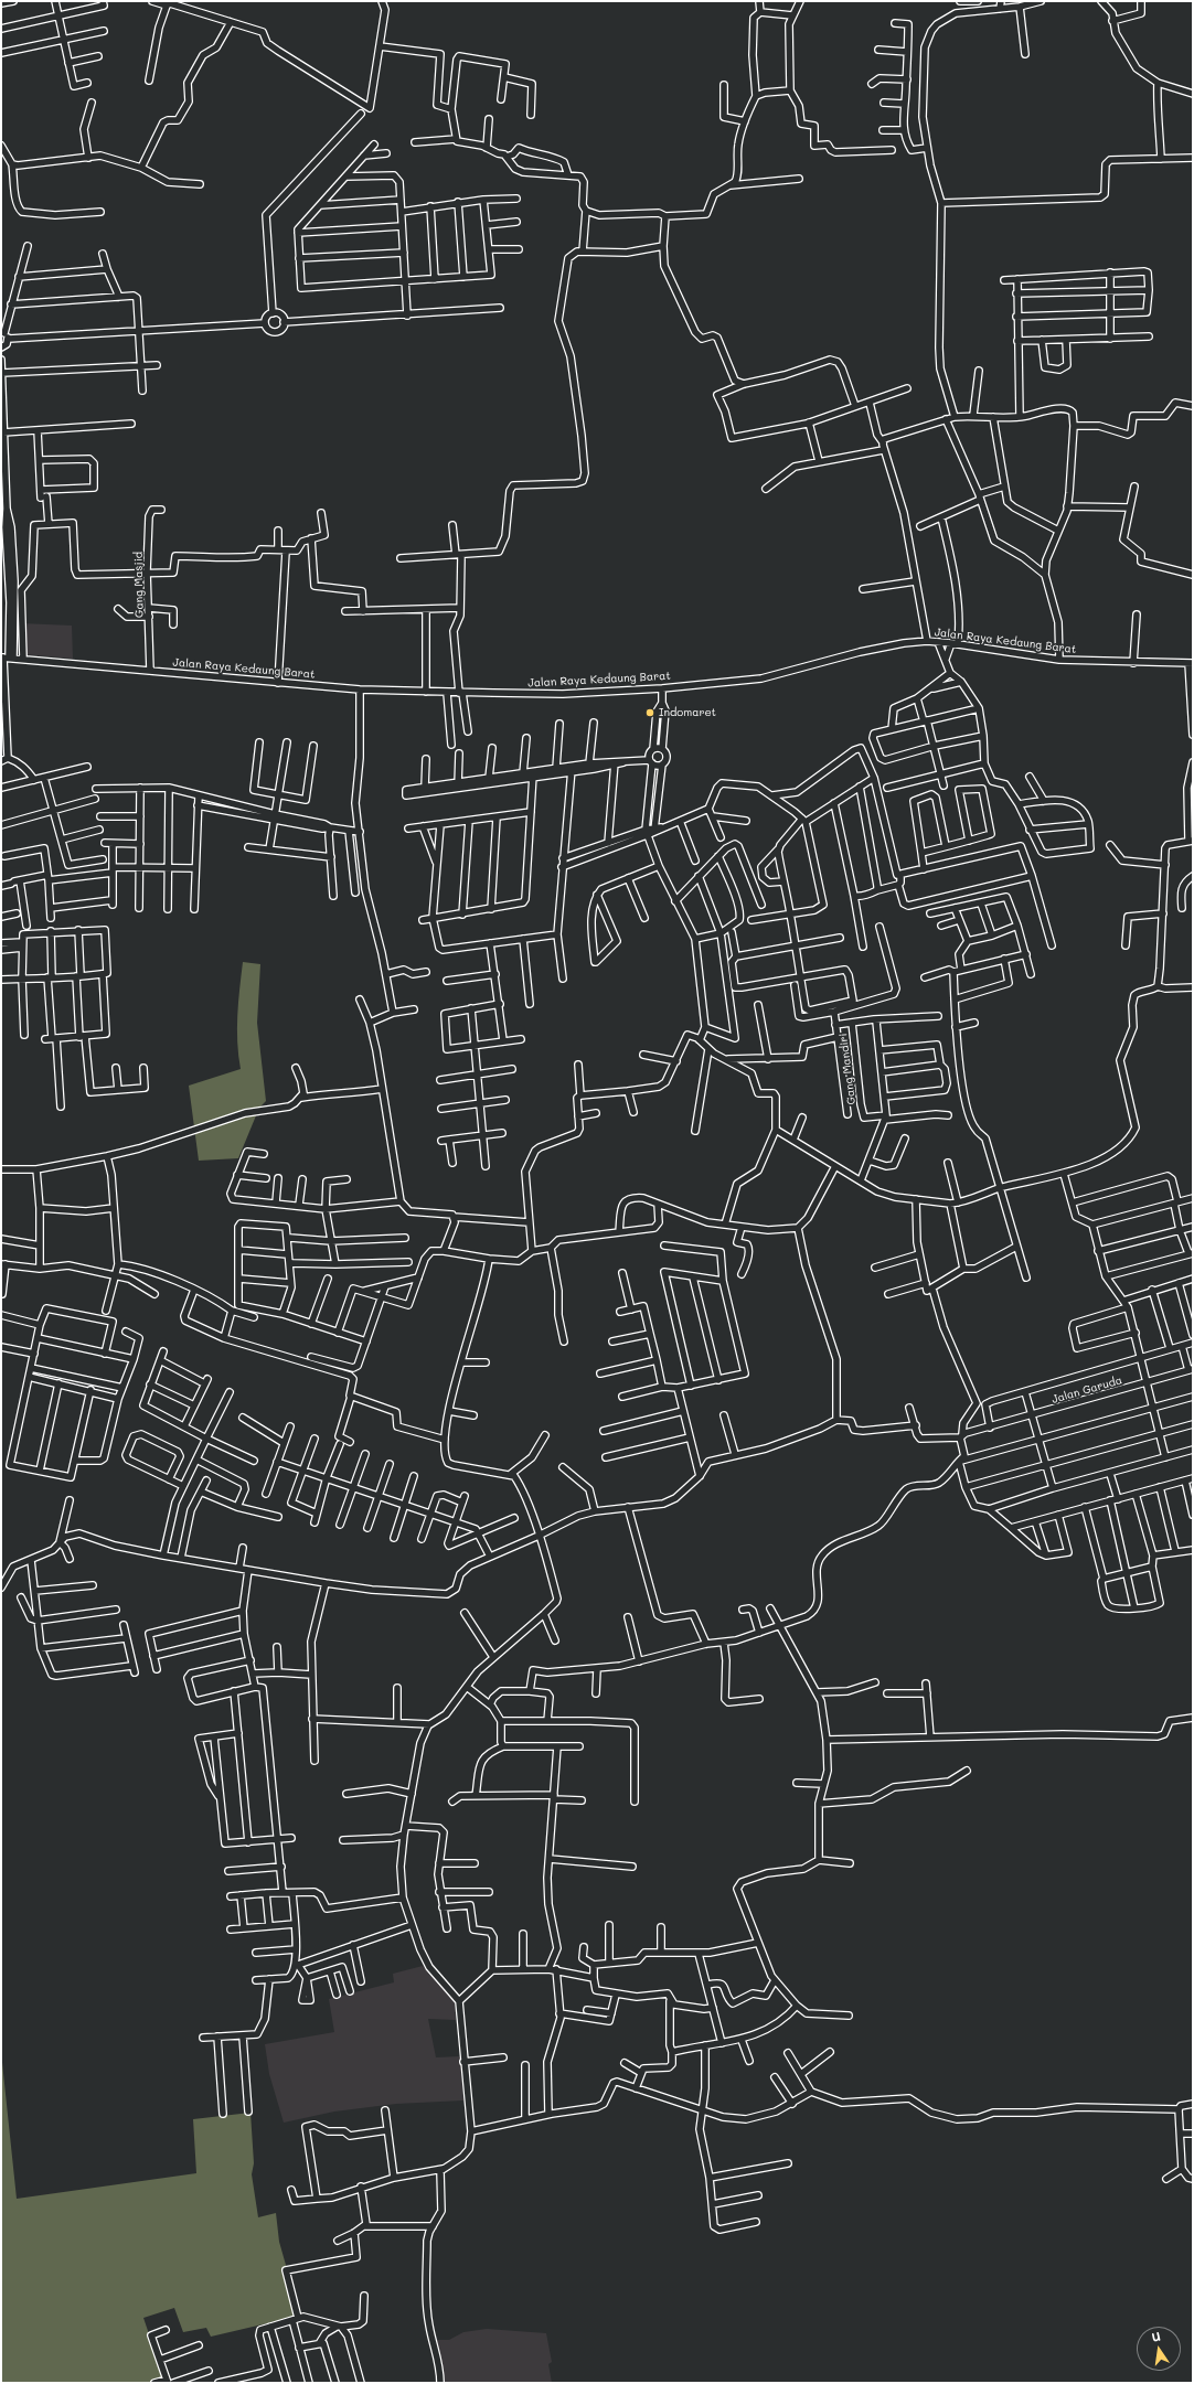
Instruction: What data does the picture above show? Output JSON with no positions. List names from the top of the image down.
{
  "streets": {
    "street": [
      "Gang Masjid",
      "Jalan Raya Kedaung Barat",
      "Gang Mandiri",
      "Jalan Garuda"
    ]
  },
  "crossings": [
    ["Gang Masjid", "Jalan Raya Kedaung Barat"]
  ],
  "places": ["Indomaret"],
  "north": "top"
}
